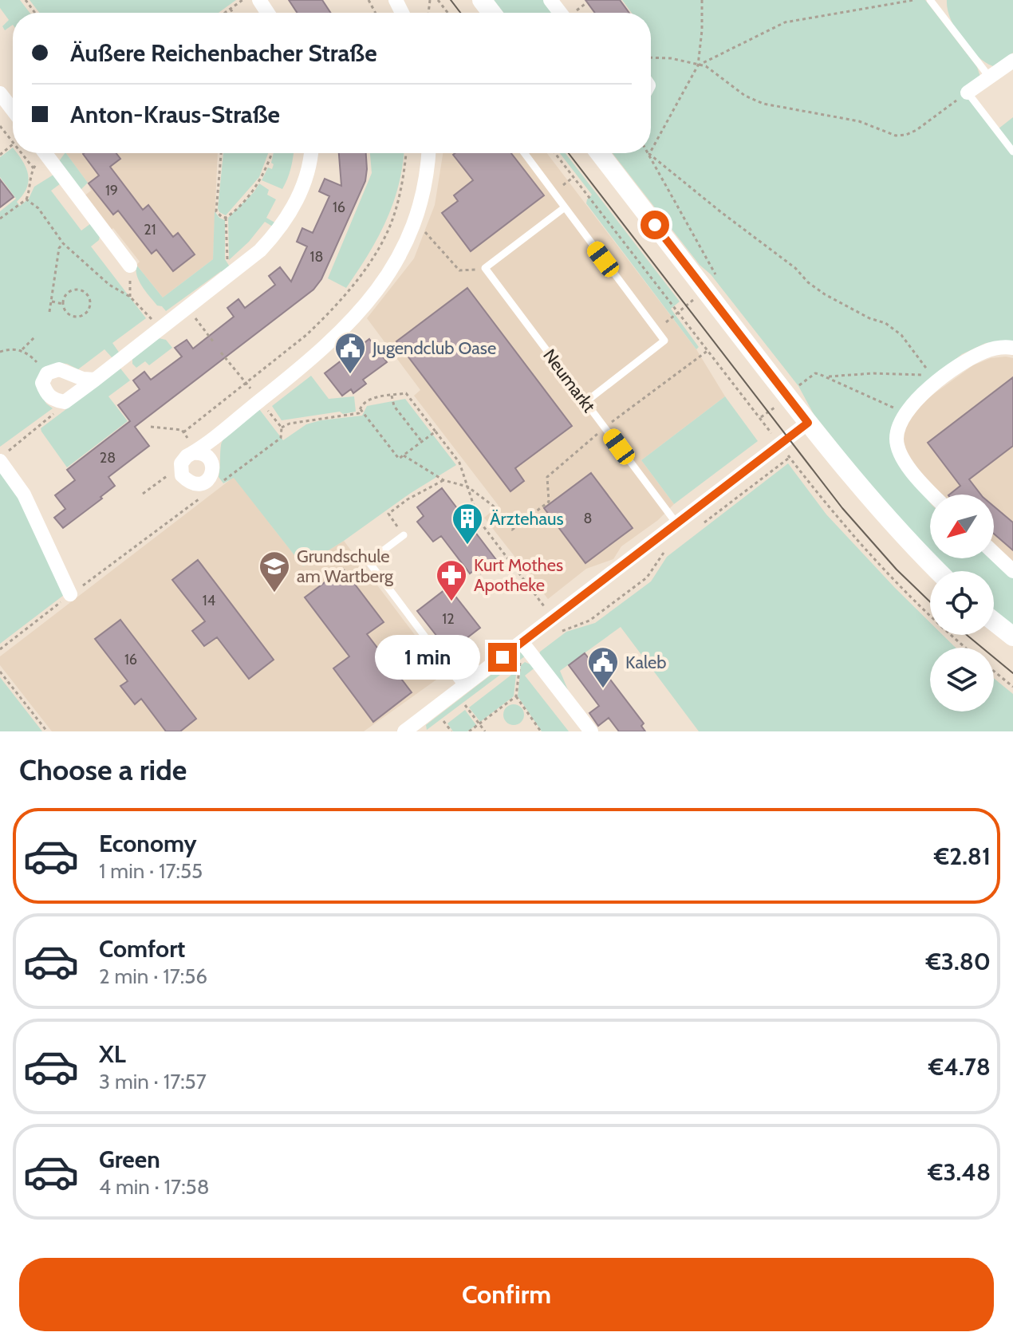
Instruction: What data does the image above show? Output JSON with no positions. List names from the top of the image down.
{
  "streets": {
    "lane": ["Neumarkt"]
  },
  "places": {
    "public building": ["Jugendclub Oase", "Kaleb"],
    "building": ["Ärztehaus"],
    "school or university": ["Grundschule am Wartberg"],
    "pharmacy": ["Kurt Mothes Apotheke"]
  },
  "house_numbers": [
    "19",
    "16",
    "21",
    "18",
    "28",
    "8",
    "14",
    "12",
    "16"
  ],
  "north": "bottom left",
  "page": {
    "banner": ["Äußere Reichenbacher Straße", "Anton-Kraus-Straße"],
    "bubble": "1 min",
    "heading": "Choose a ride",
    "list": [
      {
        "name": "Economy",
        "note": "1 min · 17:55",
        "value": "€2.81"
      },
      {
        "name": "Comfort",
        "note": "2 min · 17:56",
        "value": "€3.80"
      },
      {
        "name": "XL",
        "note": "3 min · 17:57",
        "value": "€4.78"
      },
      {
        "name": "Green",
        "note": "4 min · 17:58",
        "value": "€3.48"
      }
    ],
    "buttons": "Confirm"
  }
}
